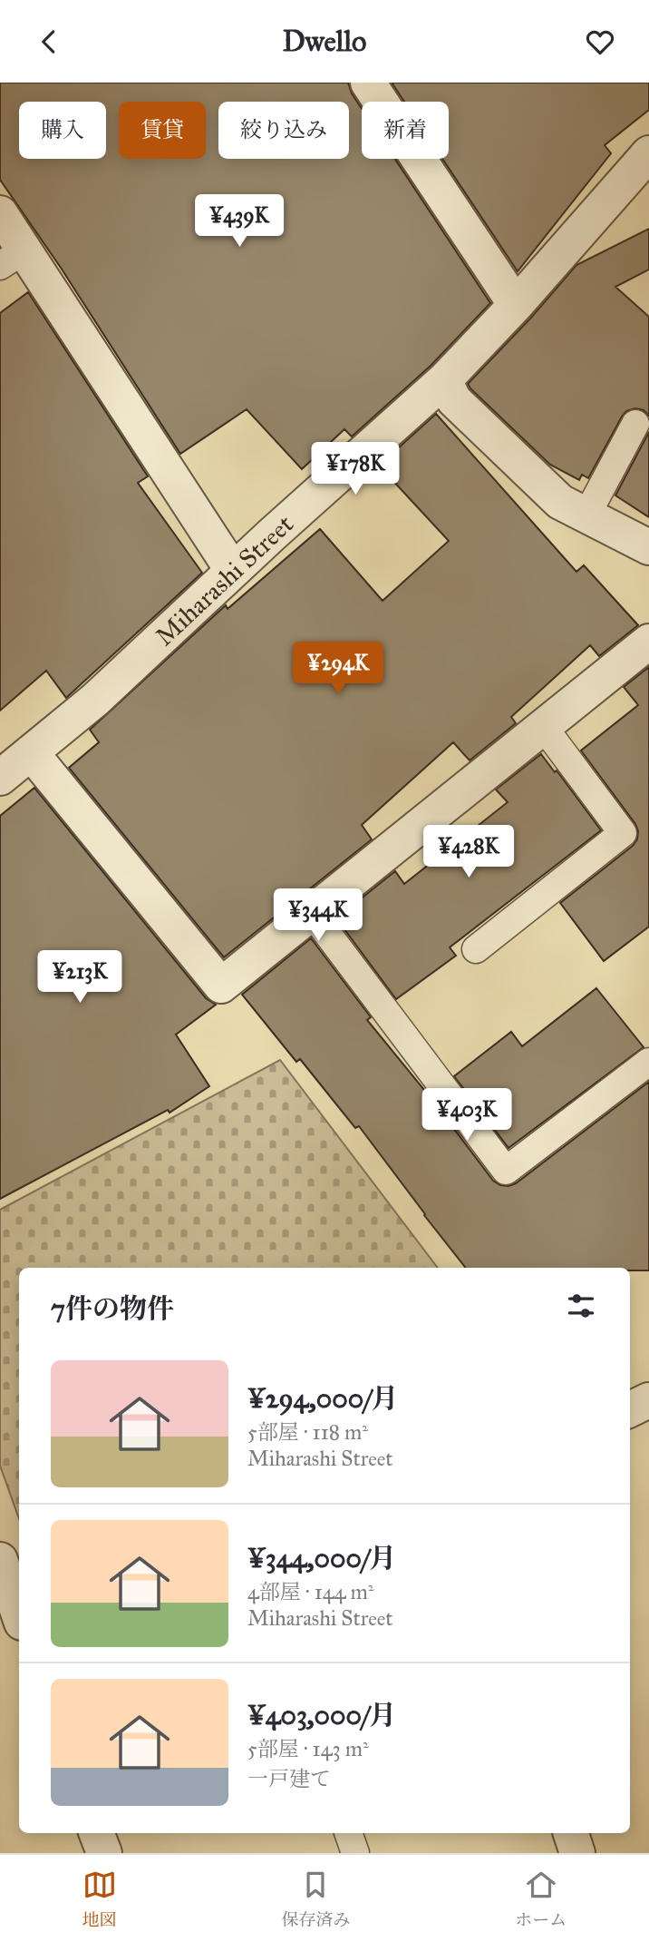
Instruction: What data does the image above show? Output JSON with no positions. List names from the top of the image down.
{
  "streets": {
    "street": ["Miharashi Street"]
  },
  "page": {
    "header": "Dwello",
    "chip": [
      "購入",
      "賃貸",
      "絞り込み",
      "新着"
    ],
    "price": [
      "¥439K",
      "¥178K",
      "¥294K",
      "¥428K",
      "¥344K",
      "¥213K",
      "¥403K"
    ],
    "heading": "7件の物件",
    "list": [
      {
        "name": "¥294,000/月",
        "note": "5部屋 · 118 m² · Miharashi Street"
      },
      {
        "name": "¥344,000/月",
        "note": "4部屋 · 144 m² · Miharashi Street"
      },
      {
        "name": "¥403,000/月",
        "note": "5部屋 · 143 m² · 一戸建て"
      }
    ],
    "tabs": ["地図", "保存済み", "ホーム"]
  }
}
